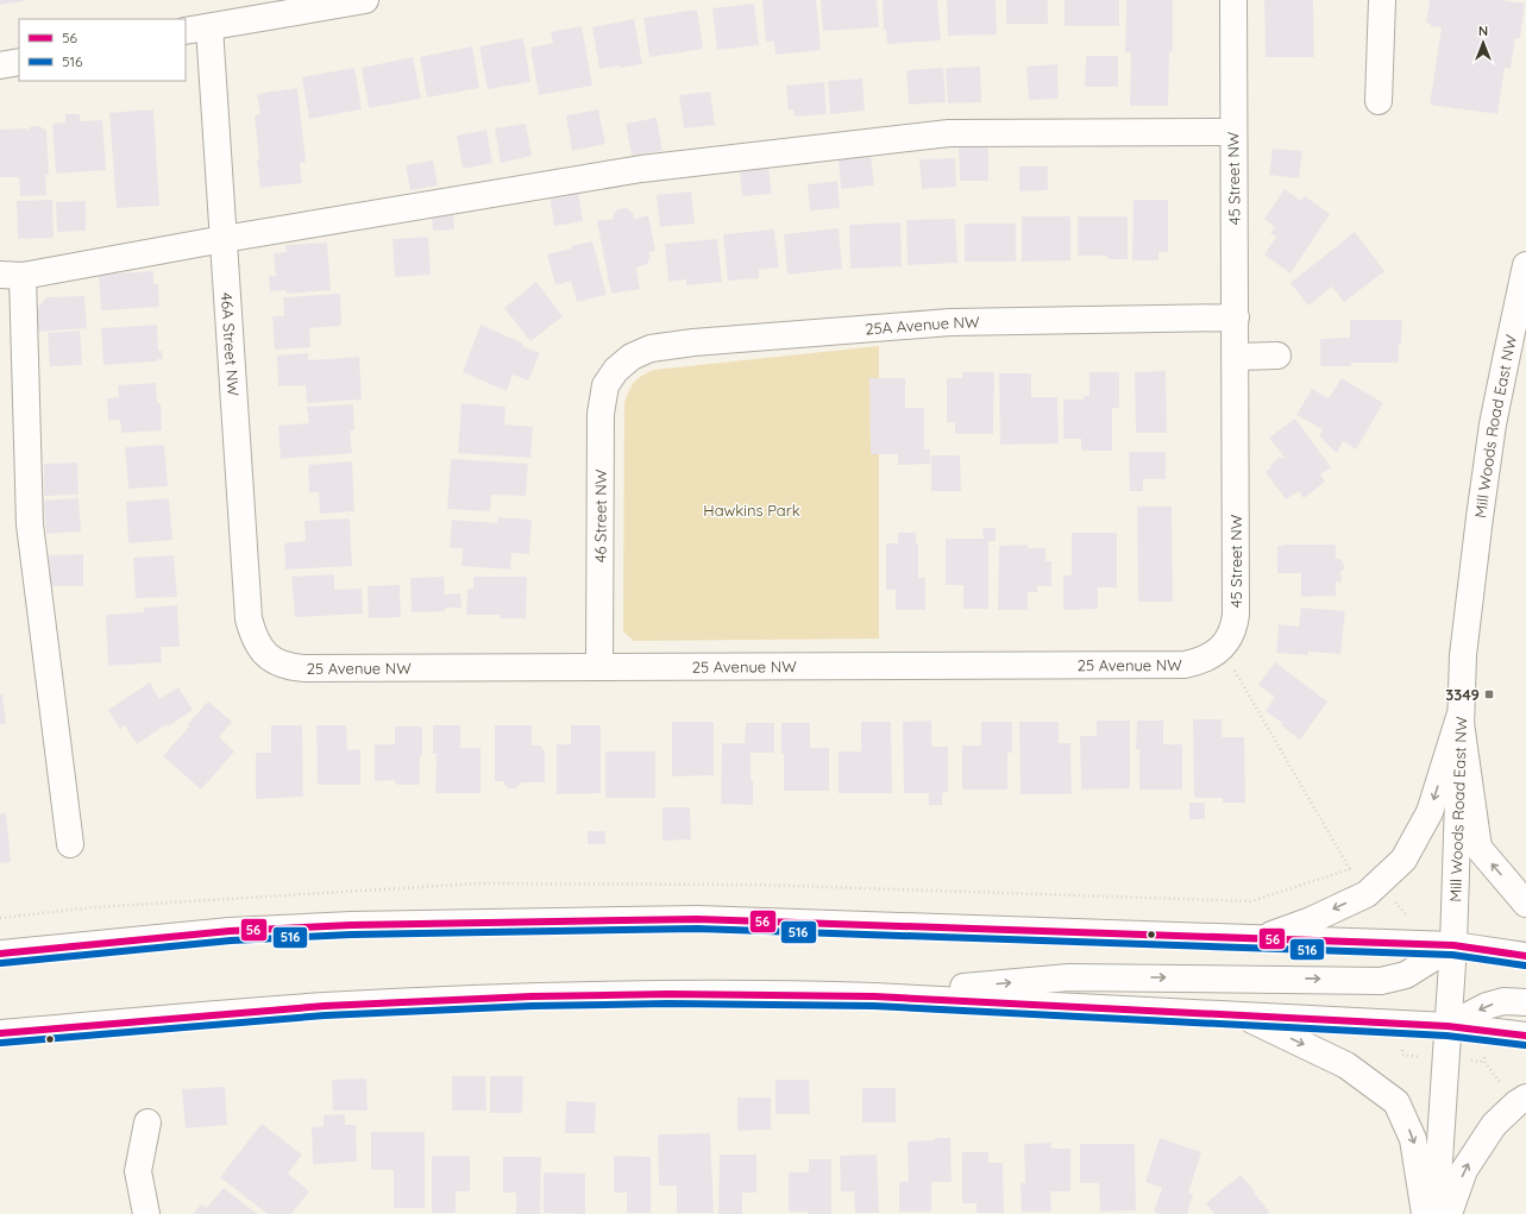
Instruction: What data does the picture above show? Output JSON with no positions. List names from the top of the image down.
{
  "streets": {
    "main road": [
      "45 Street NW",
      "25A Avenue NW",
      "46A Street NW",
      "Mill Woods Road East NW",
      "46 Street NW",
      "25 Avenue NW"
    ]
  },
  "crossings": [
    ["45 Street NW", "25A Avenue NW"],
    ["45 Street NW", "25 Avenue NW"],
    ["25A Avenue NW", "46 Street NW"],
    ["46A Street NW", "25 Avenue NW"],
    ["46 Street NW", "25 Avenue NW"]
  ],
  "parks": ["Hawkins Park"],
  "places": {
    "transit": ["3349"]
  },
  "lines": ["transit line 56", "transit line 516"],
  "legend": ["56", "516"],
  "north": "top"
}
